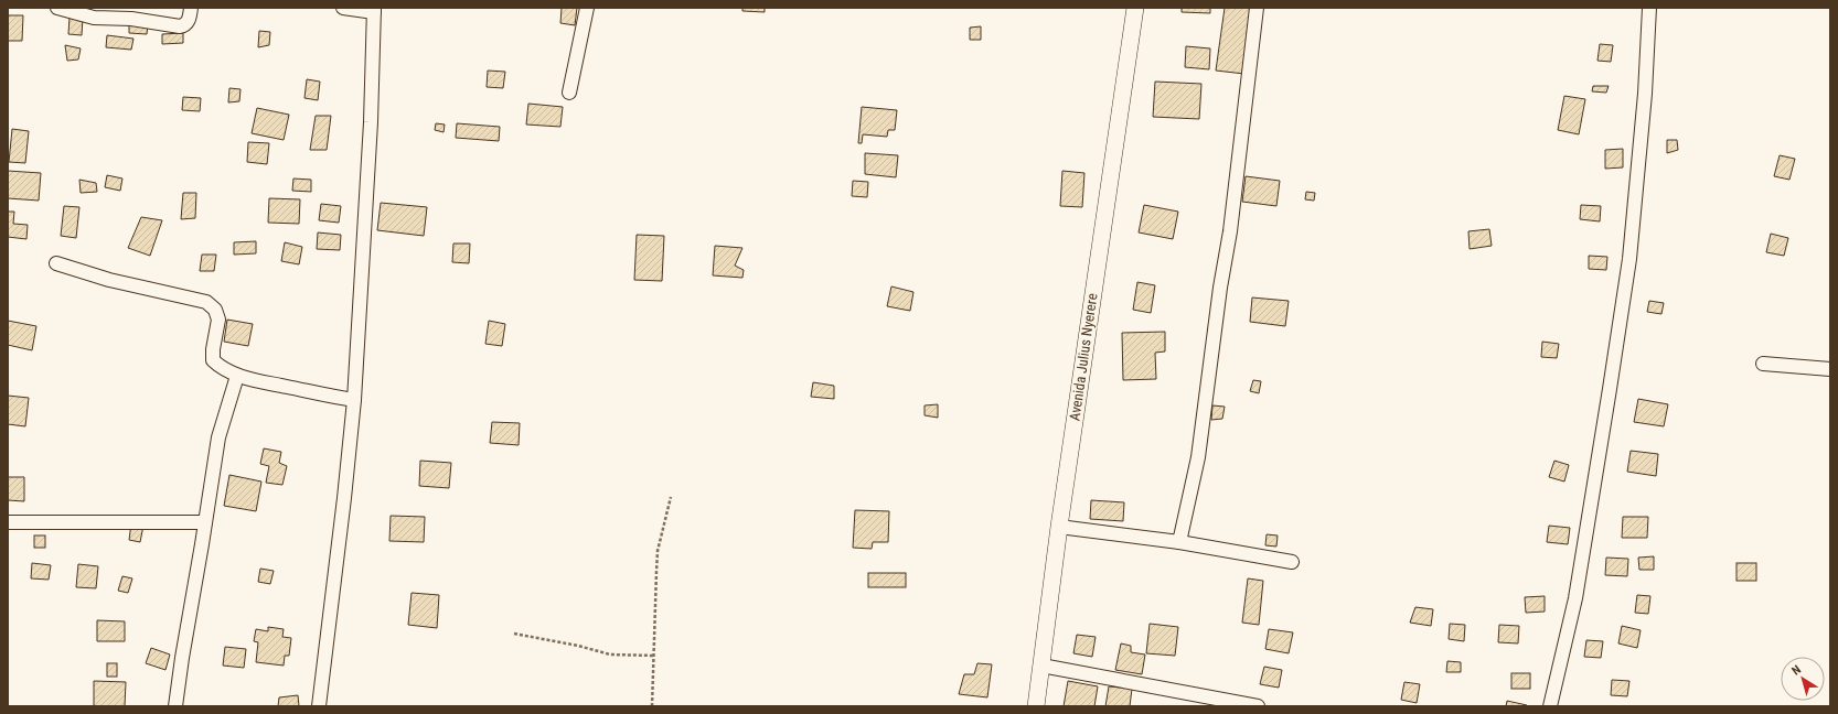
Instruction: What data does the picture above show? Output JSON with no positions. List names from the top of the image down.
{
  "streets": {
    "street": ["Avenida Julius Nyerere"]
  },
  "north": "top left"
}
